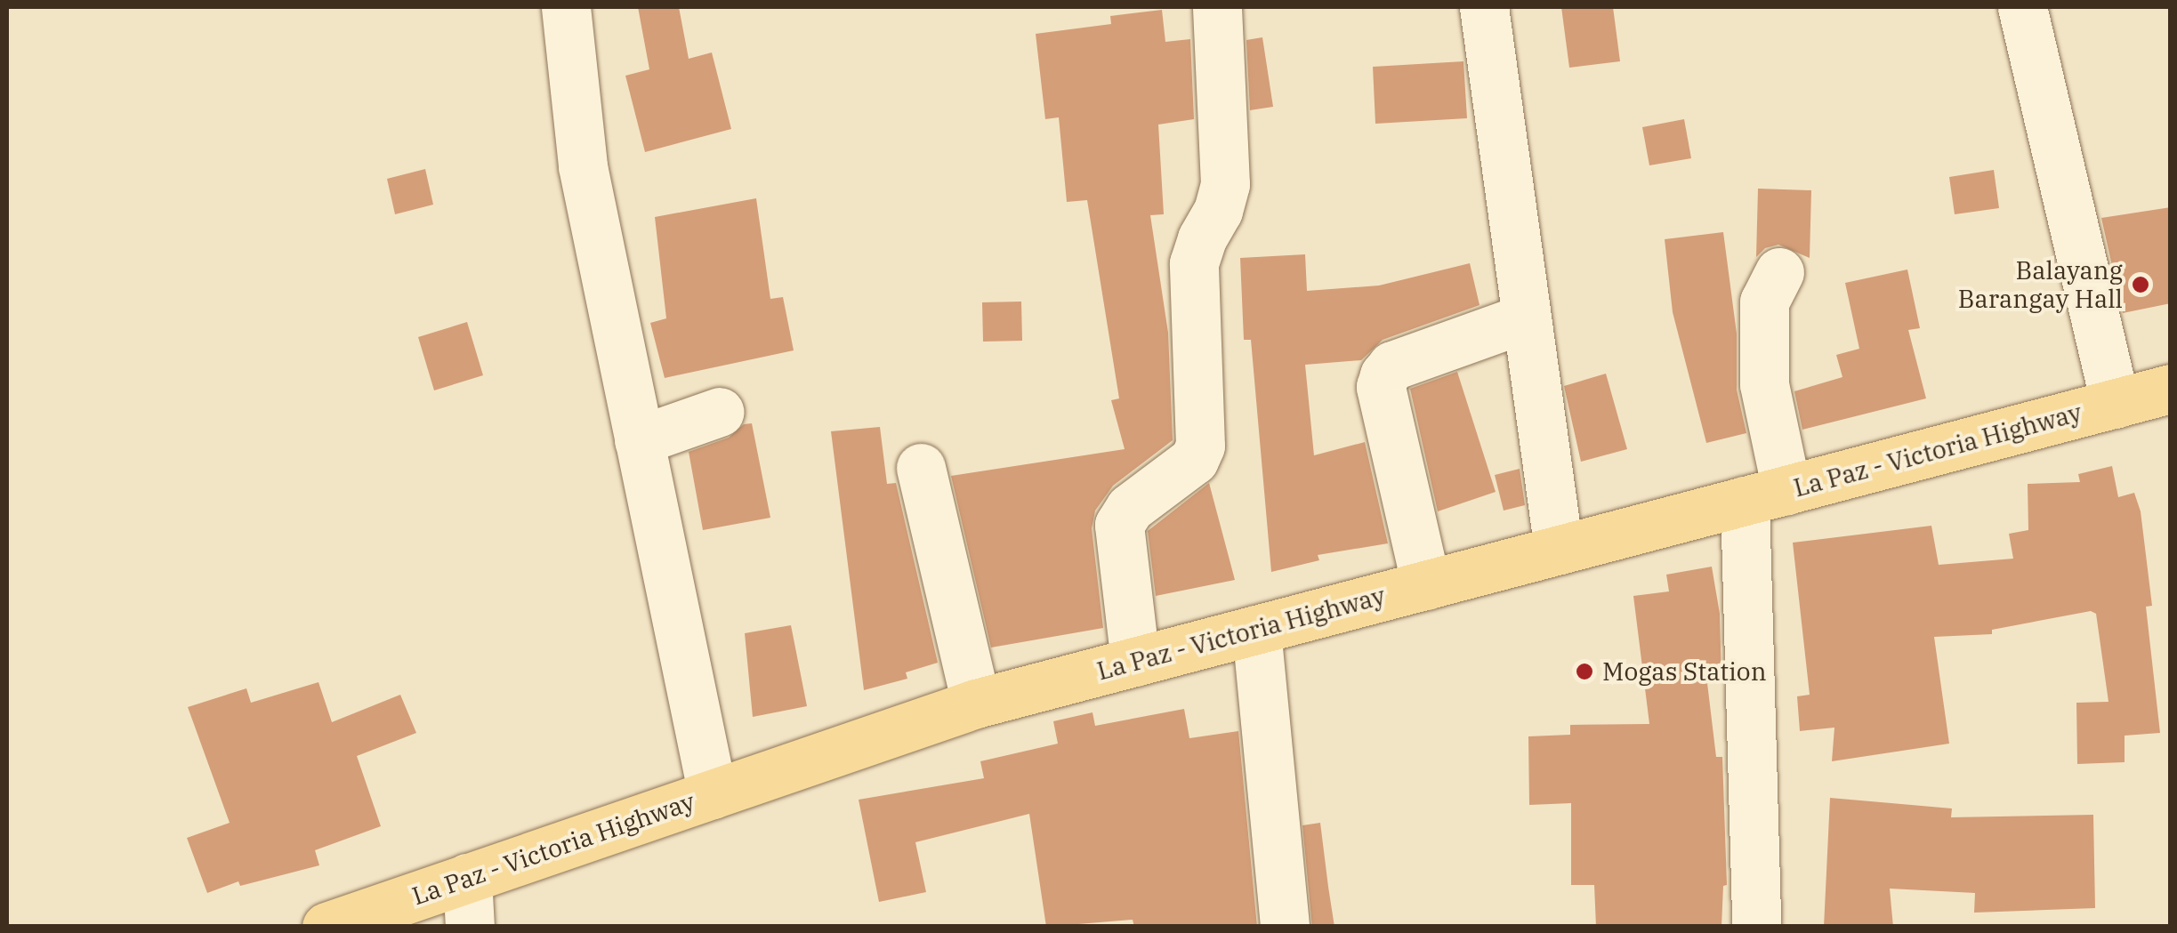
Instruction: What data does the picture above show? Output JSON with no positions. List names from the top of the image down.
{
  "streets": {
    "main road": ["La Paz - Victoria Highway"]
  },
  "places": ["Balayang Barangay Hall", "Mogas Station"]
}
